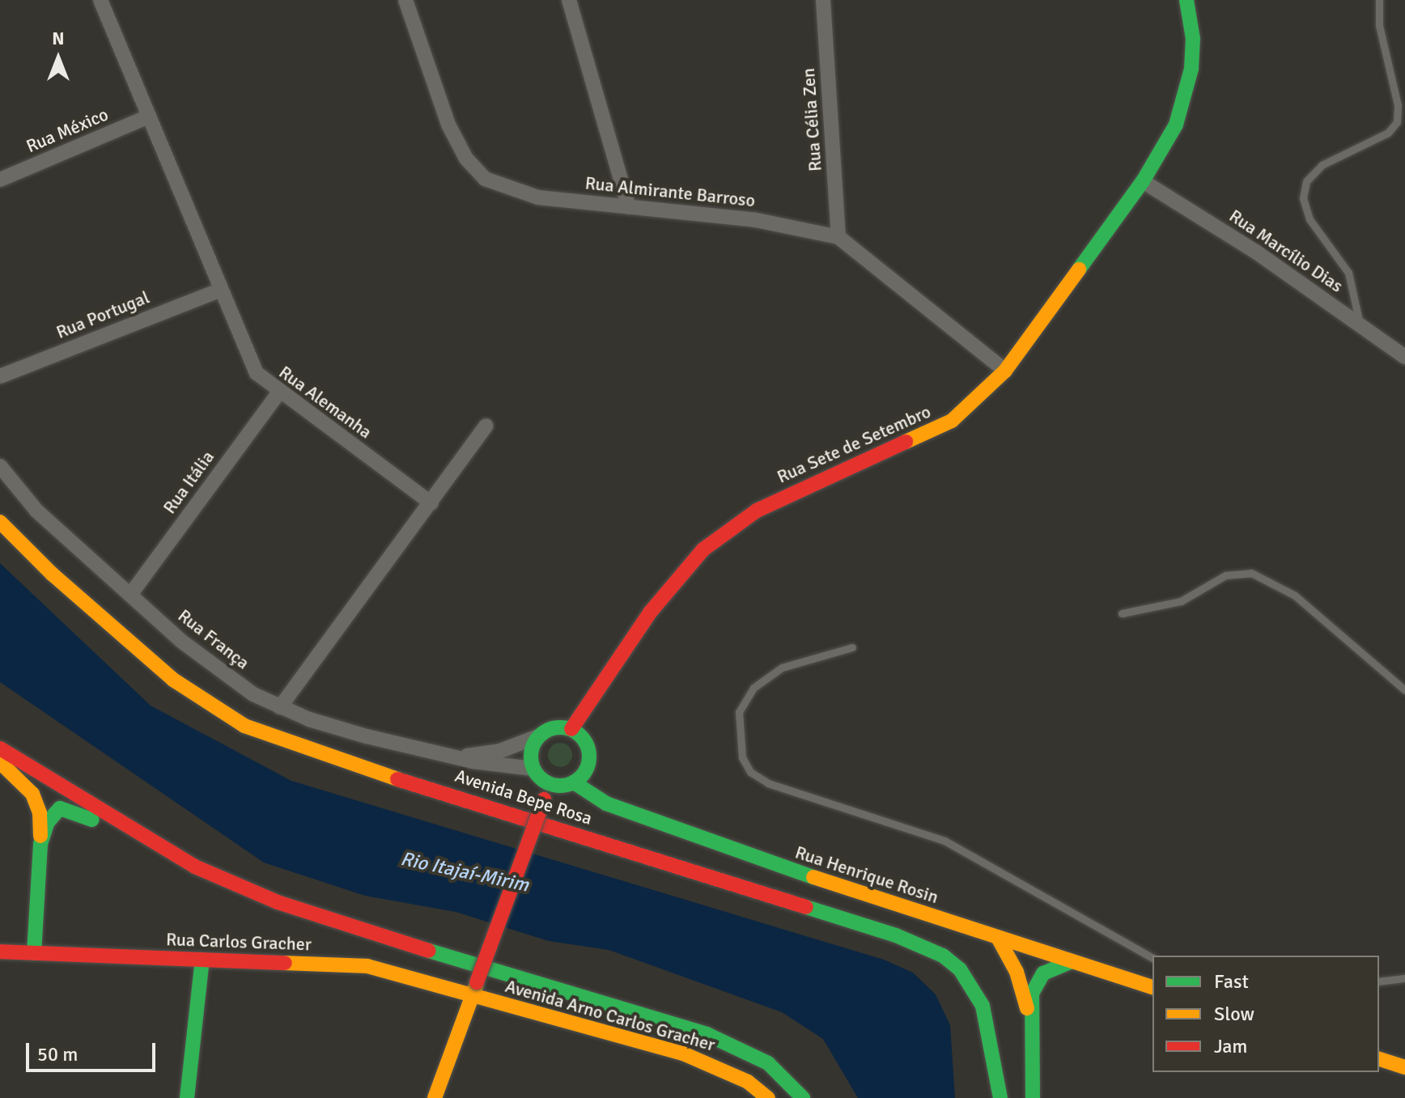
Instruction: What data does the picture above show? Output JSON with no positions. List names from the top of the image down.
{
  "streets": {
    "main road": [
      "Rua Sete de Setembro",
      "Avenida Bepe Rosa",
      "Rua Henrique Rosin",
      "Rua Carlos Gracher",
      "Avenida Arno Carlos Gracher"
    ],
    "street": [
      "Rua Célia Zen",
      "Rua México",
      "Rua Almirante Barroso",
      "Rua Marcílio Dias",
      "Rua Portugal",
      "Rua Alemanha",
      "Rua Itália",
      "Rua França"
    ]
  },
  "crossings": [
    ["Rua Célia Zen", "Rua Almirante Barroso"],
    ["Rua México", "Rua Alemanha"],
    ["Rua Almirante Barroso", "Rua Sete de Setembro"],
    ["Rua Marcílio Dias", "Rua Sete de Setembro"],
    ["Rua Portugal", "Rua Alemanha"],
    ["Rua Alemanha", "Rua Itália"],
    ["Rua Sete de Setembro", "Rua França"],
    ["Rua Sete de Setembro", "Rua Henrique Rosin"],
    ["Rua Itália", "Rua França"],
    ["Rua França", "Rua Henrique Rosin"],
    ["Rua Carlos Gracher", "Avenida Arno Carlos Gracher"]
  ],
  "water": ["Rio Itajaí-Mirim"],
  "legend": ["Fast", "Slow", "Jam"],
  "scale_bar": "50 m",
  "north": "top"
}
